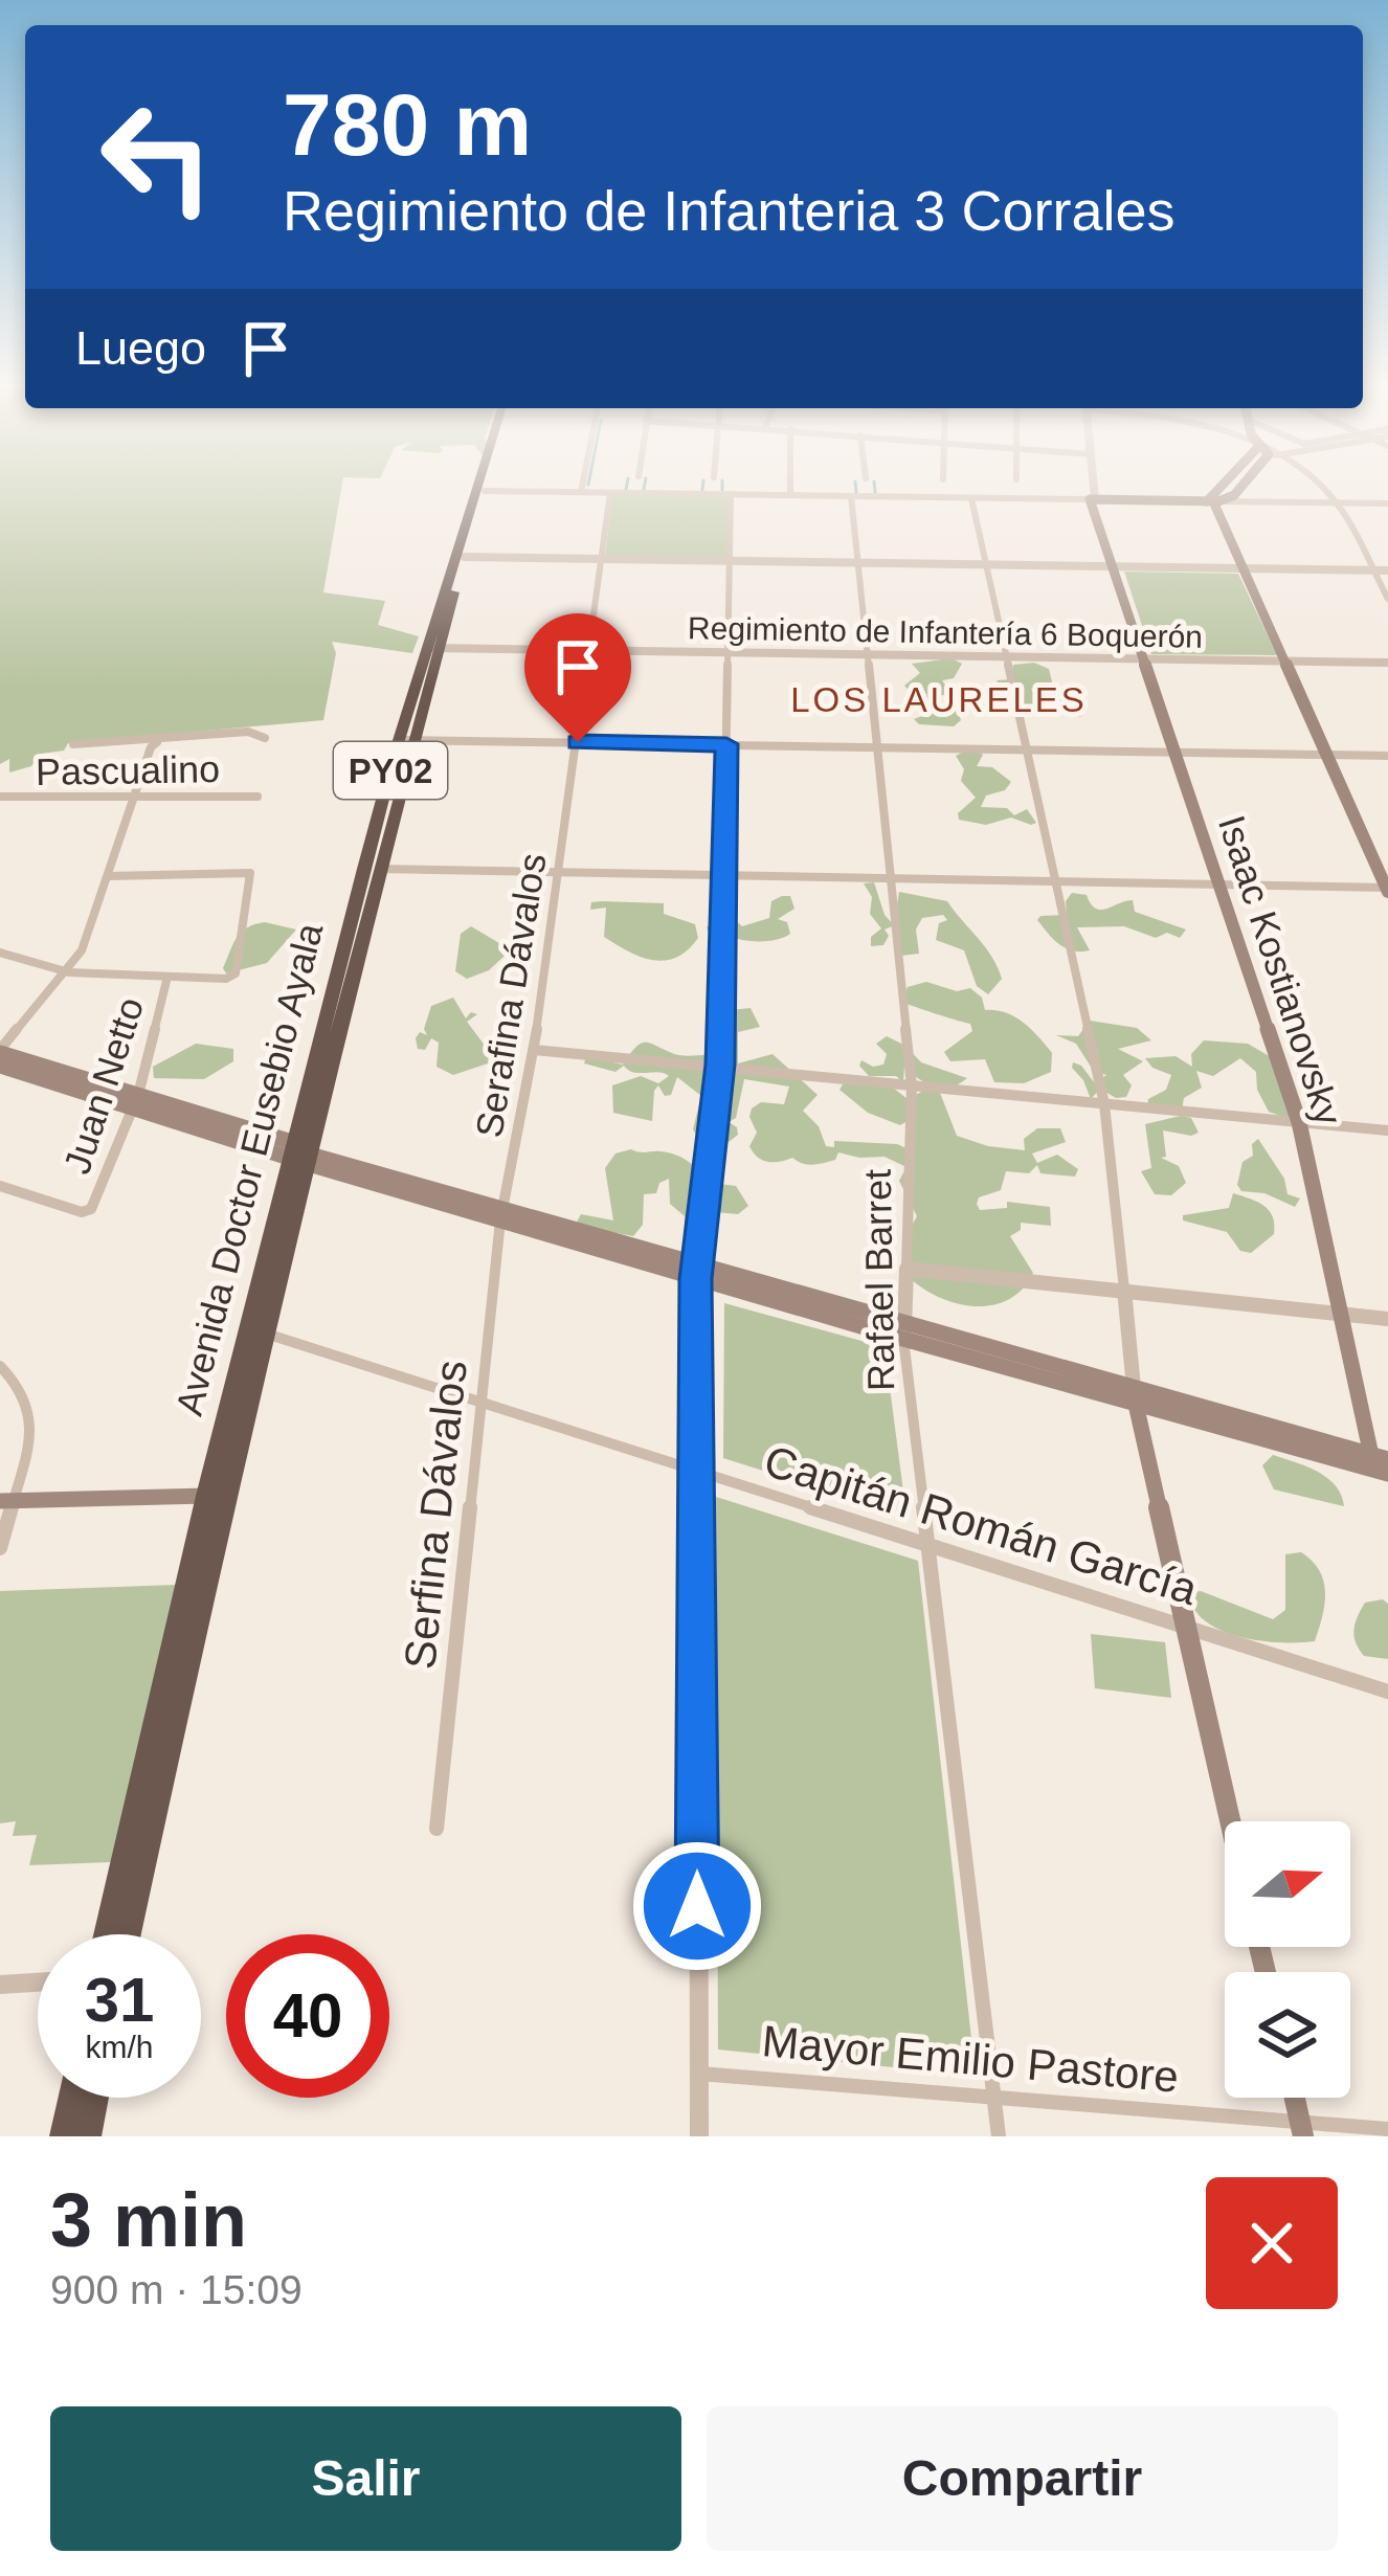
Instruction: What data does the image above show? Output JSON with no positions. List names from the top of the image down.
{
  "streets": {
    "highway": ["PY02", "Avenida Doctor Eusebio Ayala"],
    "main road": ["Isaac Kostianovsky"],
    "street": [
      "Regimiento de Infantería 6 Boquerón",
      "Pascualino",
      "Serafina Dávalos",
      "Juan Netto",
      "Rafael Barret",
      "Serfina Dávalos",
      "Capitán Román García",
      "Mayor Emilio Pastore"
    ]
  },
  "crossings": [
    ["Regimiento de Infantería 6 Boquerón", "Isaac Kostianovsky"],
    ["Regimiento de Infantería 6 Boquerón", "Serafina Dávalos"],
    ["Regimiento de Infantería 6 Boquerón", "Avenida Doctor Eusebio Ayala"],
    ["Regimiento de Infantería 6 Boquerón", "Rafael Barret"],
    ["Serafina Dávalos", "Serfina Dávalos"],
    ["Avenida Doctor Eusebio Ayala", "Capitán Román García"],
    ["Rafael Barret", "Capitán Román García"],
    ["Rafael Barret", "Mayor Emilio Pastore"],
    ["Serfina Dávalos", "Capitán Román García"]
  ],
  "districts": ["LOS LAURELES"],
  "north": "right",
  "page": {
    "turn": ["780 m", "Regimiento de Infanteria 3 Corrales"],
    "then": "Luego",
    "speed": "31 km/h",
    "limit": "40",
    "heading": ["3 min", "900 m · 15:09"],
    "buttons": ["Salir", "Compartir"]
  }
}
